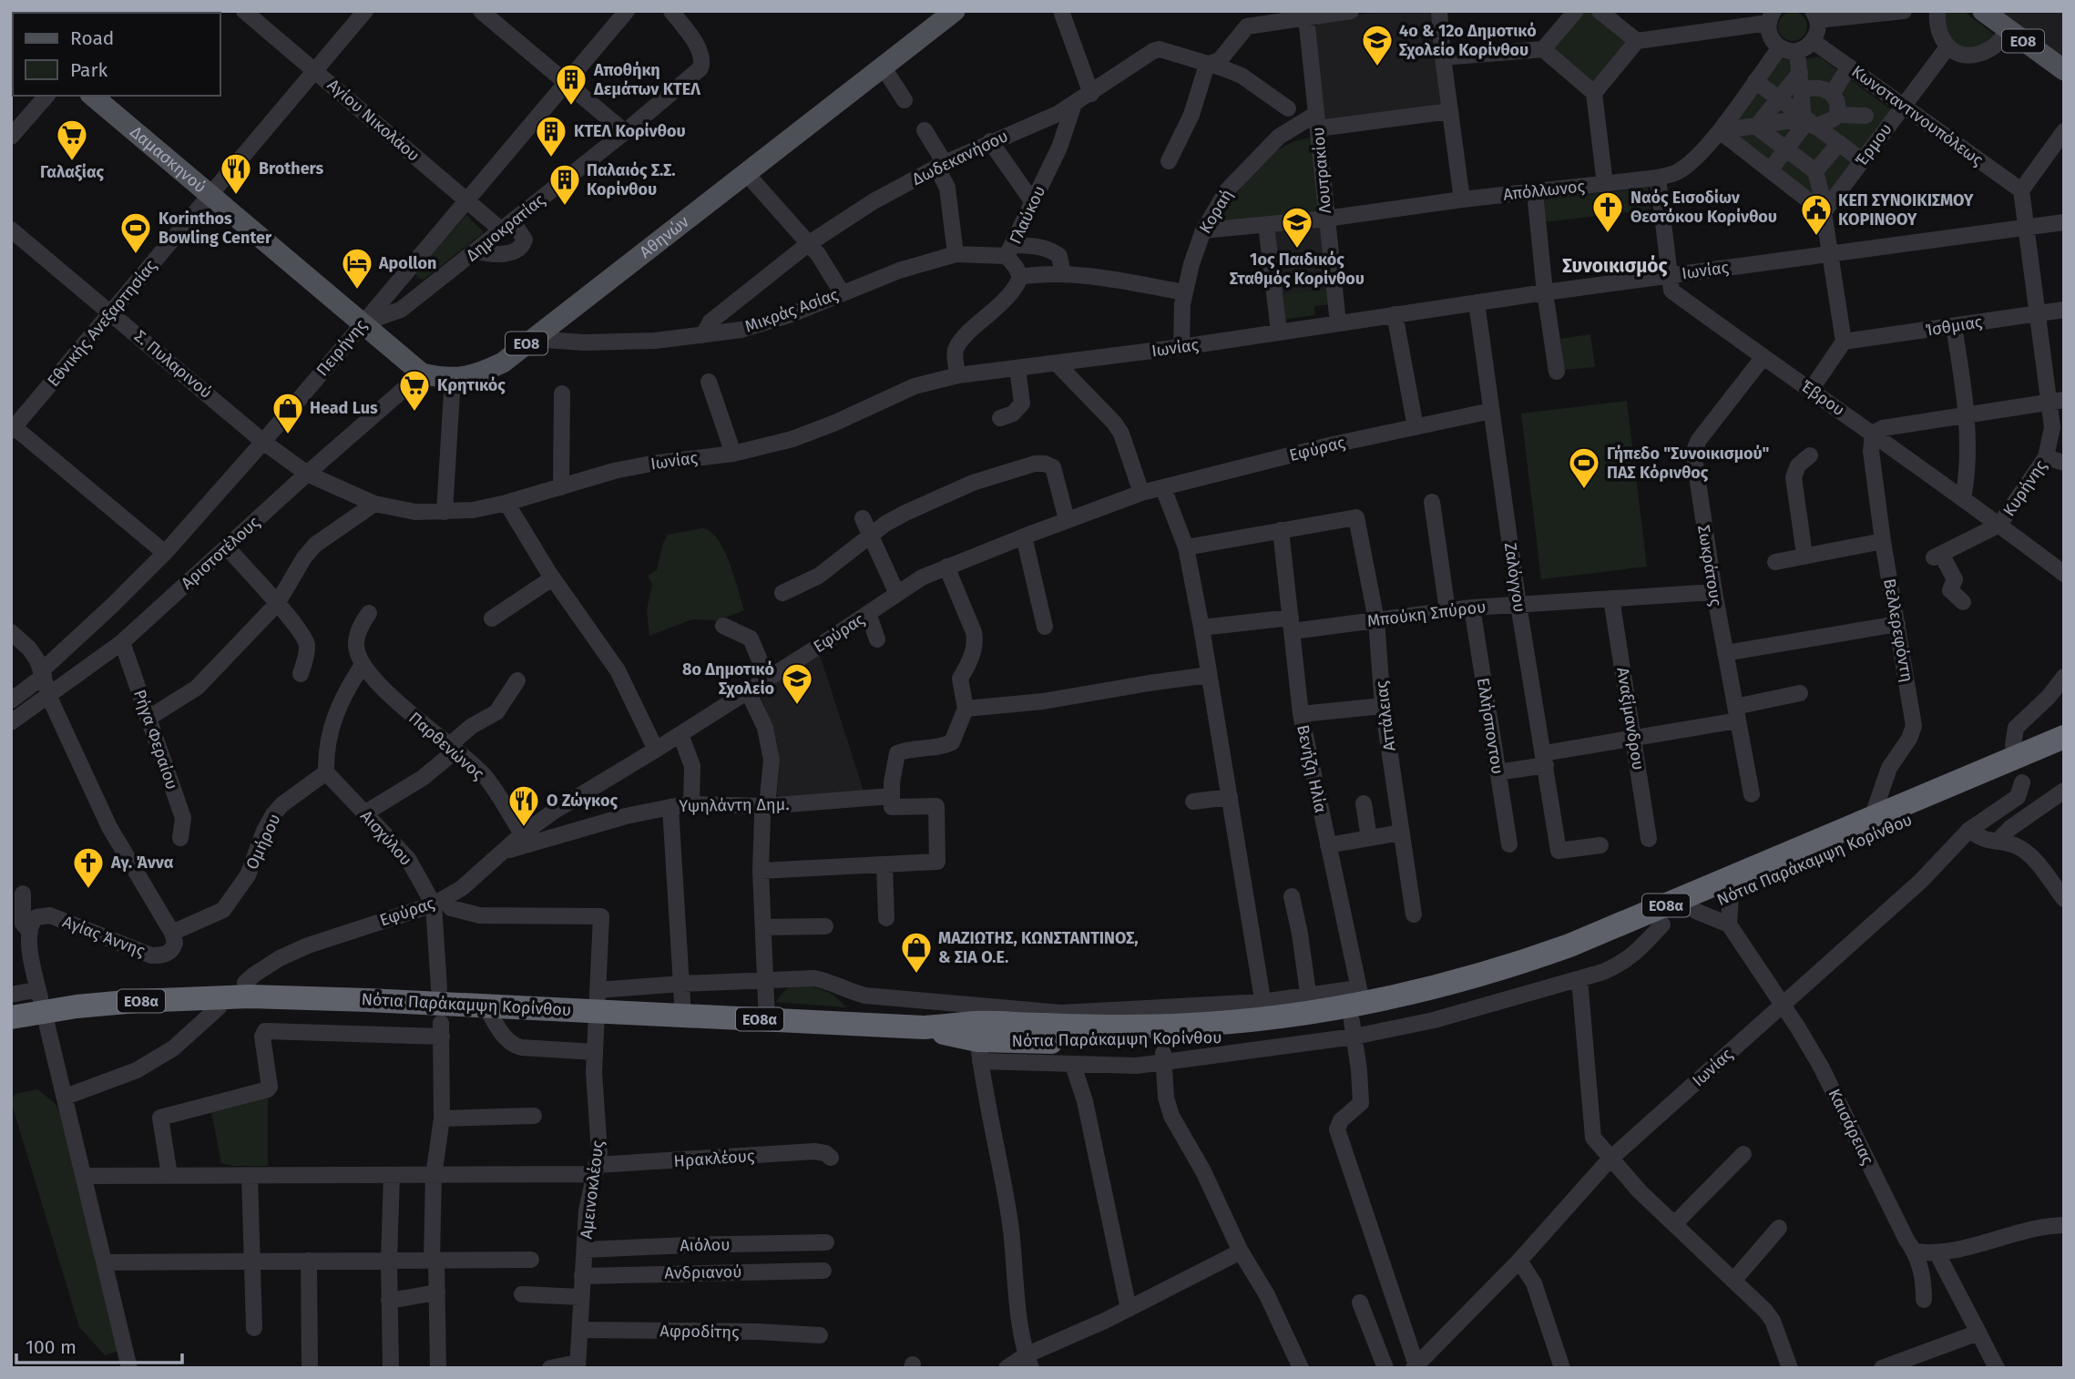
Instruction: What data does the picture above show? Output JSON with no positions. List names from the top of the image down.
{
  "streets": {
    "highway": ["Νότια Παράκαμψη Κορίνθου", "ΕΟ8α"],
    "main road": ["ΕΟ8", "Δαμασκηνού", "Αθηνών"],
    "street": [
      "Κωνσταντινουπόλεως",
      "Αγίου Νικολάου",
      "Έρμου",
      "Δωδεκανήσου",
      "Λουτρακίου",
      "Απόλλωνος",
      "Κοραή",
      "Γλαύκου",
      "Δημοκρατίας",
      "Ιωνίας",
      "Μικράς Ασίας",
      "Εθνικής Ανεξαρτησίας",
      "Ίσθμιας",
      "Πειρήνης",
      "Σ. Πυλαρινού",
      "Έβρου",
      "Εφύρας",
      "Κυρήνης",
      "Αριστοτέλους",
      "Σωκράτους",
      "Ζαλόγγου",
      "Μπούκη Σπύρου",
      "Βελλερεφόντη",
      "Αττάλειας",
      "Αναξίμανδρου",
      "Ελλήσποντου",
      "Ρήγα Φεραίου",
      "Παρθενώνος",
      "Βενήζη Ηλία",
      "Υψηλάντη Δημ.",
      "Αισχύλου",
      "Ομήρου",
      "Αγίας Άννης",
      "Καισάρειας",
      "Ηρακλέους",
      "Αμεινοκλέους",
      "Αιόλου",
      "Ανδριανού",
      "Αφροδίτης"
    ]
  },
  "crossings": [
    ["Κωνσταντινουπόλεως", "Έρμου"],
    ["Κωνσταντινουπόλεως", "Κυρήνης"],
    ["Αγίου Νικολάου", "Δημοκρατίας"],
    ["Αγίου Νικολάου", "Εθνικής Ανεξαρτησίας"],
    ["Αγίου Νικολάου", "Πειρήνης"],
    ["Δωδεκανήσου", "Γλαύκου"],
    ["Δωδεκανήσου", "Μικράς Ασίας"],
    ["Δαμασκηνού", "Δημοκρατίας"],
    ["Δαμασκηνού", "Εθνικής Ανεξαρτησίας"],
    ["Δαμασκηνού", "Πειρήνης"],
    ["Λουτρακίου", "Απόλλωνος"],
    ["Λουτρακίου", "Κοραή"],
    ["Λουτρακίου", "Ιωνίας"],
    ["Απόλλωνος", "Κοραή"],
    ["Απόλλωνος", "Έβρου"],
    ["Κοραή", "Ιωνίας"],
    ["Γλαύκου", "Μικράς Ασίας"],
    ["Δημοκρατίας", "Πειρήνης"],
    ["Αθηνών", "Μικράς Ασίας"],
    ["Αθηνών", "Αριστοτέλους"],
    ["Ιωνίας", "Σ. Πυλαρινού"],
    ["Ιωνίας", "Έβρου"],
    ["Ιωνίας", "Κυρήνης"],
    ["Ιωνίας", "Αριστοτέλους"],
    ["Ιωνίας", "Ζαλόγγου"],
    ["Ιωνίας", "Βενήζη Ηλία"],
    ["Ιωνίας", "Καισάρειας"],
    ["Εθνικής Ανεξαρτησίας", "Σ. Πυλαρινού"],
    ["Ίσθμιας", "Κυρήνης"],
    ["Πειρήνης", "Σ. Πυλαρινού"],
    ["Σ. Πυλαρινού", "Αριστοτέλους"],
    ["Έβρου", "Κυρήνης"],
    ["Έβρου", "Σωκράτους"],
    ["Έβρου", "Βελλερεφόντη"],
    ["Εφύρας", "Ζαλόγγου"],
    ["Εφύρας", "Παρθενώνος"],
    ["Εφύρας", "Υψηλάντη Δημ."],
    ["Εφύρας", "Αισχύλου"],
    ["Εφύρας", "Νότια Παράκαμψη Κορίνθου"],
    ["Εφύρας", "Αμεινοκλέους"],
    ["Αριστοτέλους", "Ρήγα Φεραίου"],
    ["Σωκράτους", "Μπούκη Σπύρου"],
    ["Ζαλόγγου", "Μπούκη Σπύρου"],
    ["Μπούκη Σπύρου", "Αττάλειας"],
    ["Μπούκη Σπύρου", "Αναξίμανδρου"],
    ["Μπούκη Σπύρου", "Ελλήσποντου"],
    ["Μπούκη Σπύρου", "Βενήζη Ηλία"],
    ["Βελλερεφόντη", "Νότια Παράκαμψη Κορίνθου"],
    ["Αττάλειας", "Βενήζη Ηλία"],
    ["Βενήζη Ηλία", "Νότια Παράκαμψη Κορίνθου"],
    ["Αισχύλου", "Ομήρου"],
    ["Αισχύλου", "Νότια Παράκαμψη Κορίνθου"],
    ["Αισχύλου", "Ηρακλέους"],
    ["Αισχύλου", "Αμεινοκλέους"],
    ["Ομήρου", "Αγίας Άννης"],
    ["Νότια Παράκαμψη Κορίνθου", "Αμεινοκλέους"],
    ["Ηρακλέους", "Αμεινοκλέους"],
    ["Αμεινοκλέους", "Αιόλου"],
    ["Αμεινοκλέους", "Ανδριανού"],
    ["Αμεινοκλέους", "Αφροδίτης"]
  ],
  "districts": ["Συνοικισμός"],
  "places": {
    "school or university": ["4ο & 12ο Δημοτικό Σχολείο Κορίνθου", "1ος Παιδικός Σταθμός Κορίνθου", "8ο Δημοτικό Σχολείο"],
    "building": ["Αποθήκη Δεμάτων ΚΤΕΛ", "ΚΤΕΛ Κορίνθου", "Παλαιός Σ.Σ. Κορίνθου"],
    "supermarket": ["Γαλαξίας", "Κρητικός"],
    "restaurant": ["Brothers", "Ο Ζώγκος"],
    "church": ["Ναός Εισοδίων Θεοτόκου Κορίνθου", "Αγ. Άννα"],
    "public building": ["ΚΕΠ ΣΥΝΟΙΚΙΣΜΟΥ ΚΟΡΙΝΘΟΥ"],
    "sports": ["Korinthos Bowling Center", "Γήπεδο \"Συνοικισμού\" ΠΑΣ Κόρινθος"],
    "hotel": ["Apollon"],
    "shop": ["Head Lus", "ΜΑΖΙΩΤΗΣ, ΚΩΝΣΤΑΝΤΙΝΟΣ, & ΣΙΑ Ο.Ε."]
  },
  "legend": ["Road", "Park"],
  "scale_bar": "100 m"
}
